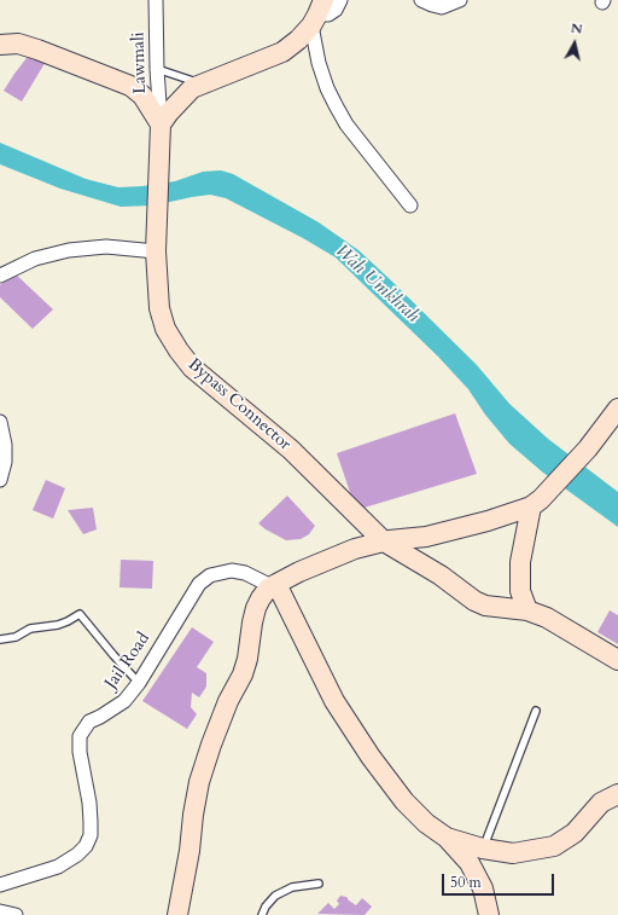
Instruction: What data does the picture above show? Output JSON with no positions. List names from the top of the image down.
{
  "streets": {
    "street": ["Lawmali", "Bypass Connector", "Jail Road"]
  },
  "crossings": [
    ["Lawmali", "Bypass Connector"]
  ],
  "water": ["Wah Umkhrah"],
  "scale_bar": "50 m",
  "north": "top"
}
